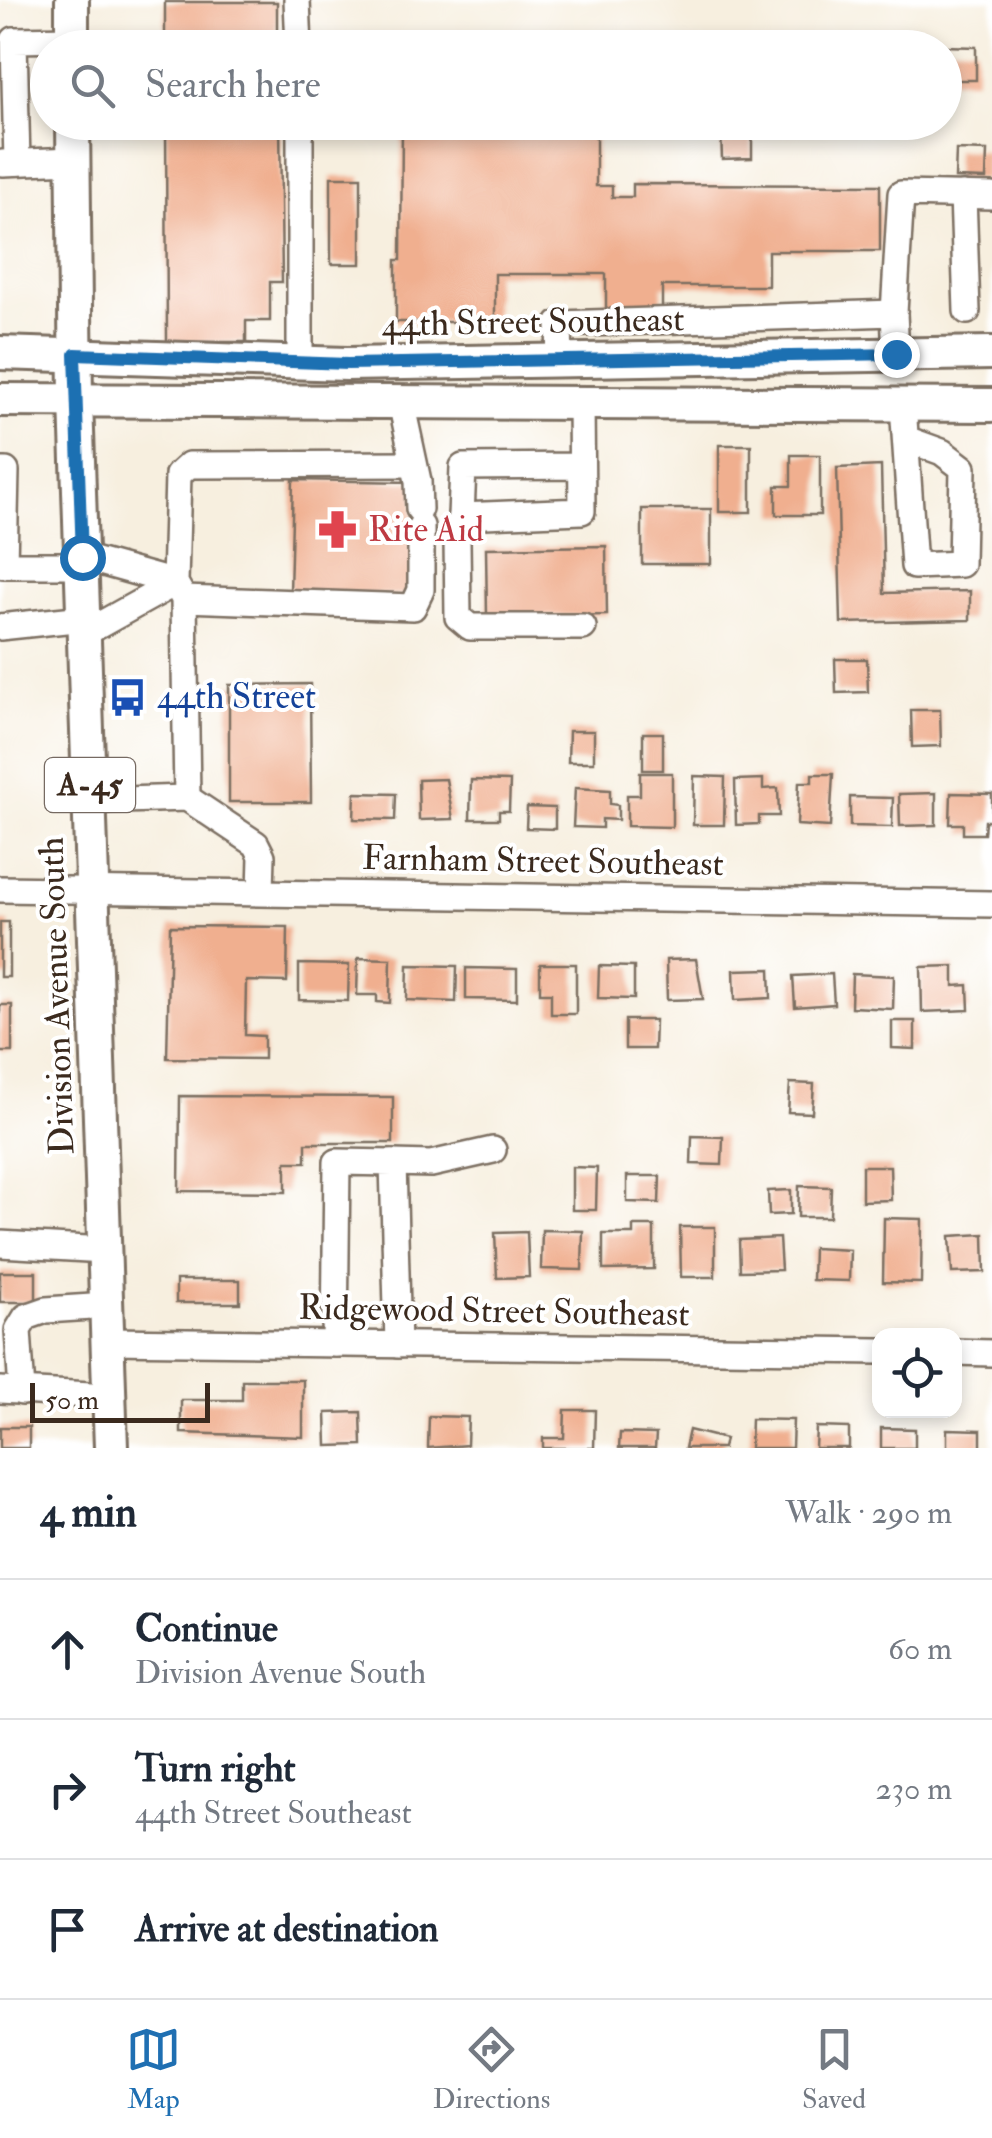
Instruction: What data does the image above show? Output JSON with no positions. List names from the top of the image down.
{
  "streets": {
    "main road": ["44th Street Southeast", "A-45", "Division Avenue South"],
    "street": ["Farnham Street Southeast", "Ridgewood Street Southeast"]
  },
  "crossings": [
    ["44th Street Southeast", "Division Avenue South"],
    ["Farnham Street Southeast", "Division Avenue South"],
    ["Division Avenue South", "Ridgewood Street Southeast"]
  ],
  "places": {
    "pharmacy": ["Rite Aid"],
    "bus stop": ["44th Street"]
  },
  "scale_bar": "50 m",
  "page": {
    "search": "Search here",
    "scale": "50 m",
    "heading": ["4 min", "Walk · 290 m"],
    "list": [
      ["Continue", "Division Avenue South", "60 m"],
      ["Turn right", "44th Street Southeast", "230 m"],
      "Arrive at destination"
    ],
    "nav": ["Map", "Directions", "Saved"]
  }
}
